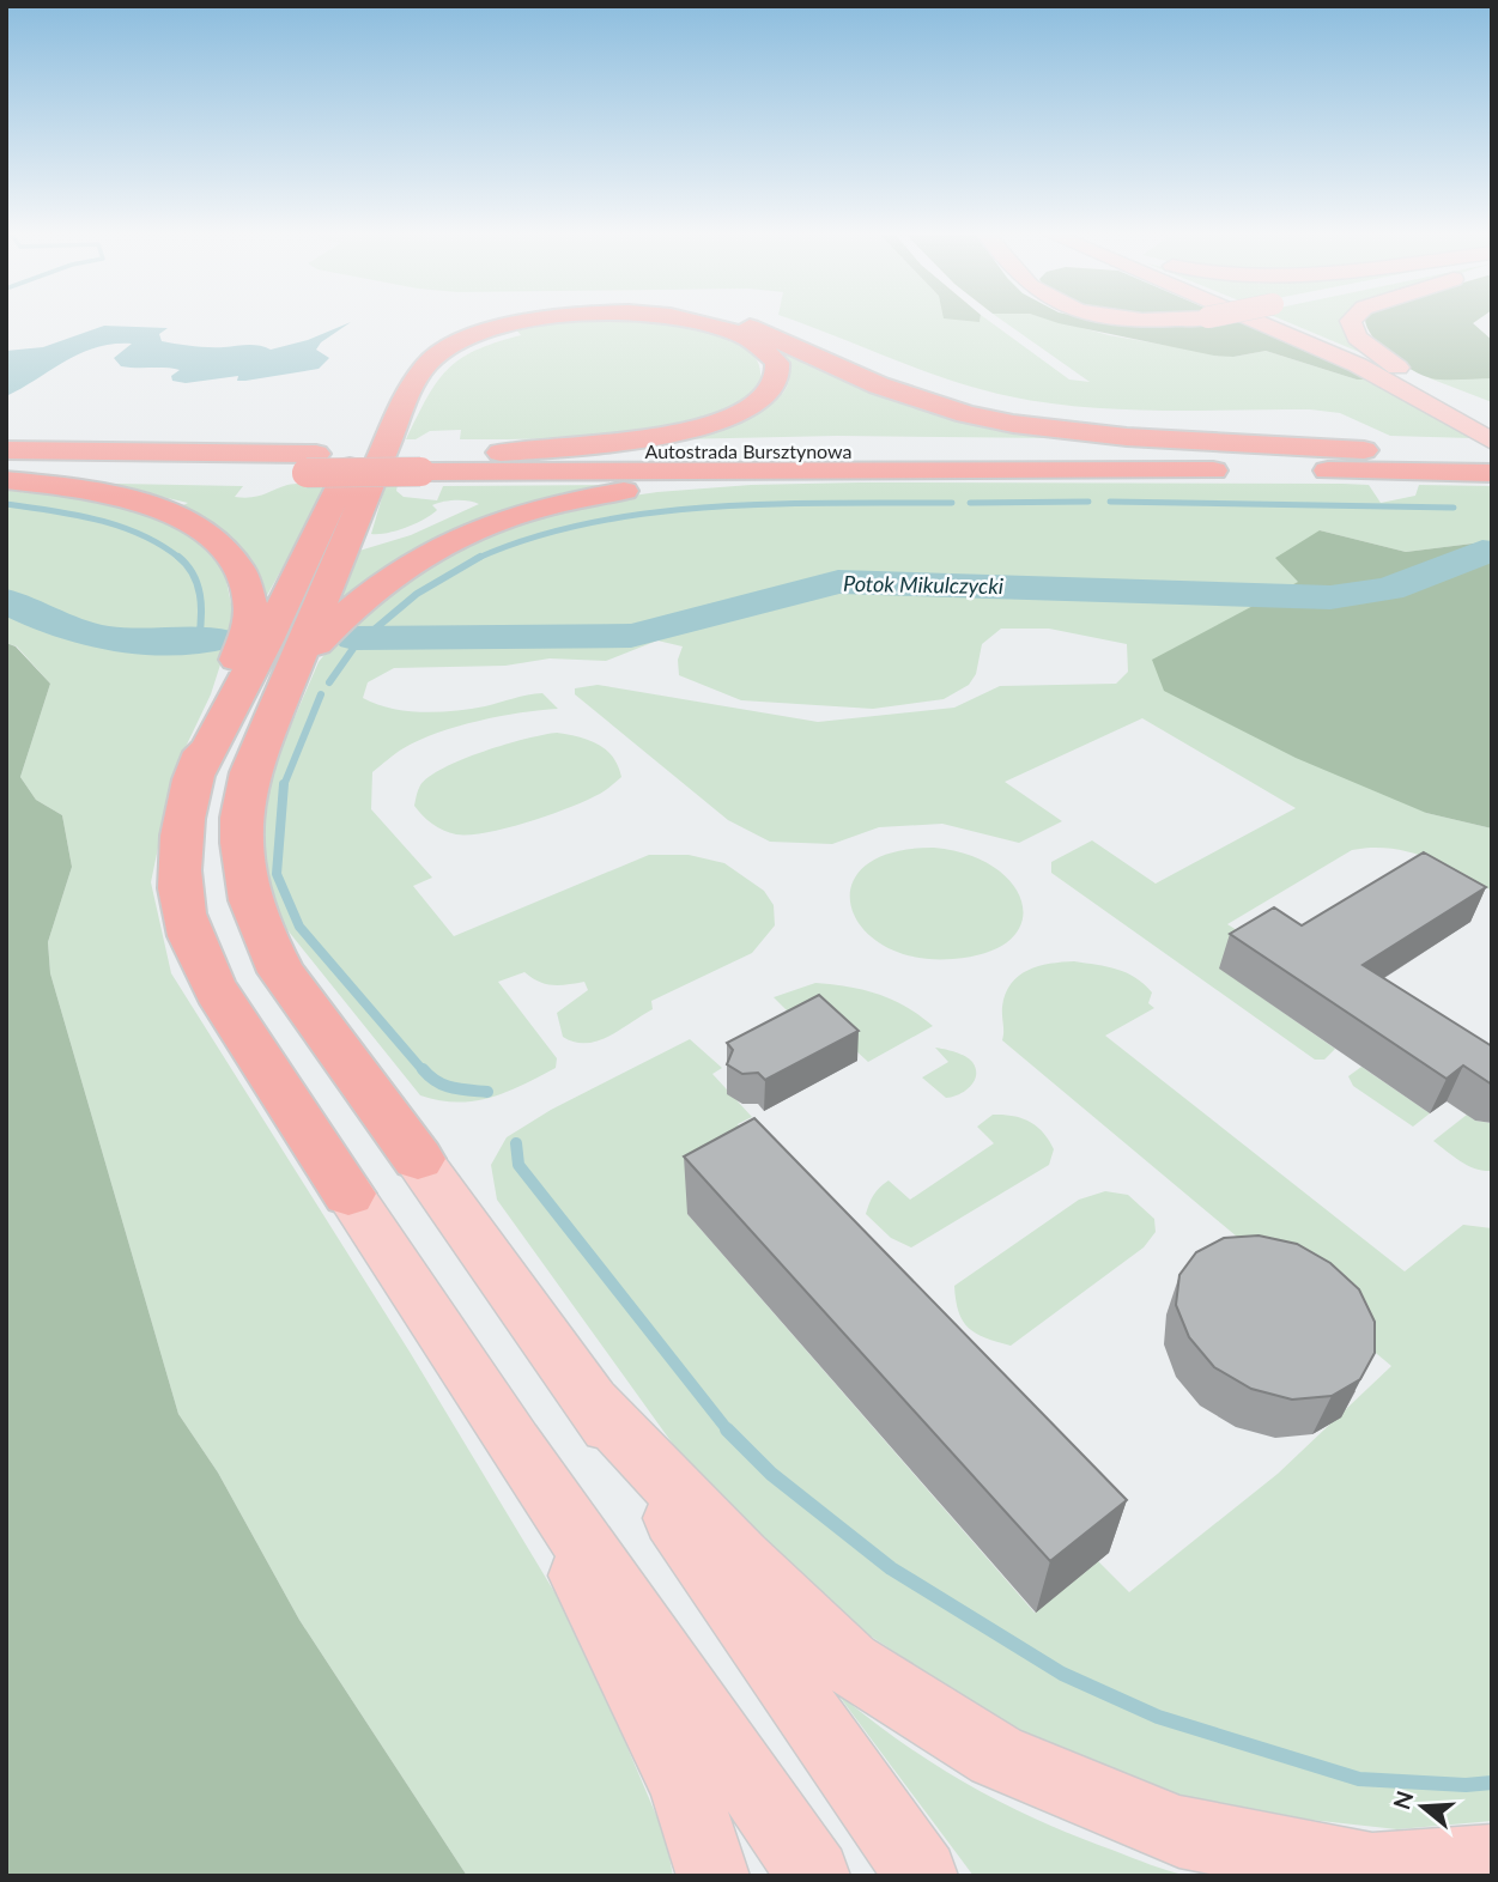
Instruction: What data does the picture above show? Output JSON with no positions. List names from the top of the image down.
{
  "streets": {
    "highway": ["Autostrada Bursztynowa"]
  },
  "water": ["Potok Mikulczycki"],
  "north": "left"
}
